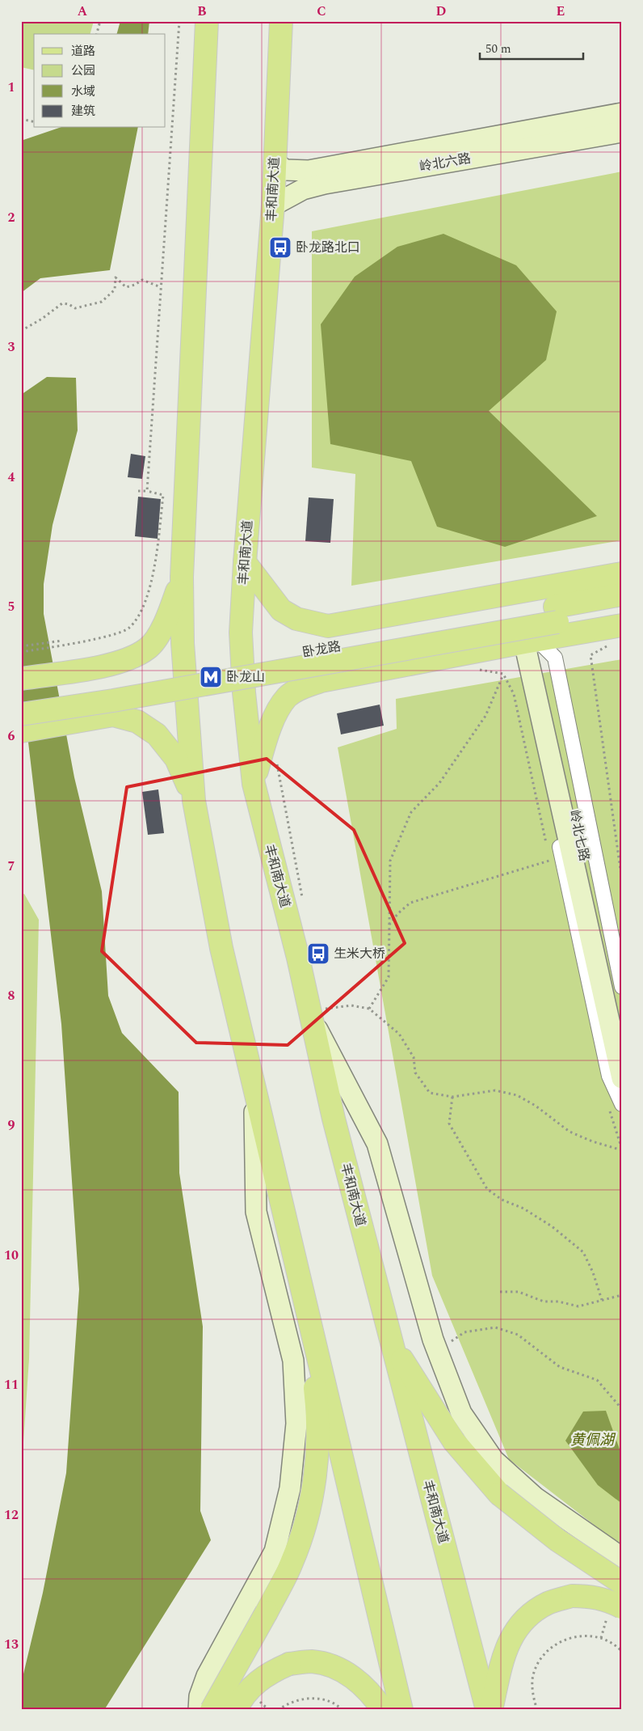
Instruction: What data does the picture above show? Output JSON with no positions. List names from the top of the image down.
{
  "streets": {
    "main road": ["丰和南大道", "卧龙路"],
    "street": ["岭北六路", "岭北七路"]
  },
  "crossings": [
    ["岭北六路", "丰和南大道"],
    ["丰和南大道", "卧龙路"]
  ],
  "water": ["黄佩湖"],
  "places": {
    "bus stop": ["卧龙路北口", "生米大桥"],
    "metro station": ["卧龙山"]
  },
  "legend": [
    "道路",
    "公园",
    "水域",
    "建筑"
  ],
  "scale_bar": "50 m",
  "grid": {
    "columns": [
      "A",
      "B",
      "C",
      "D",
      "E"
    ],
    "rows": [
      "1",
      "2",
      "3",
      "4",
      "5",
      "6",
      "7",
      "8",
      "9",
      "10",
      "11",
      "12",
      "13"
    ]
  }
}
